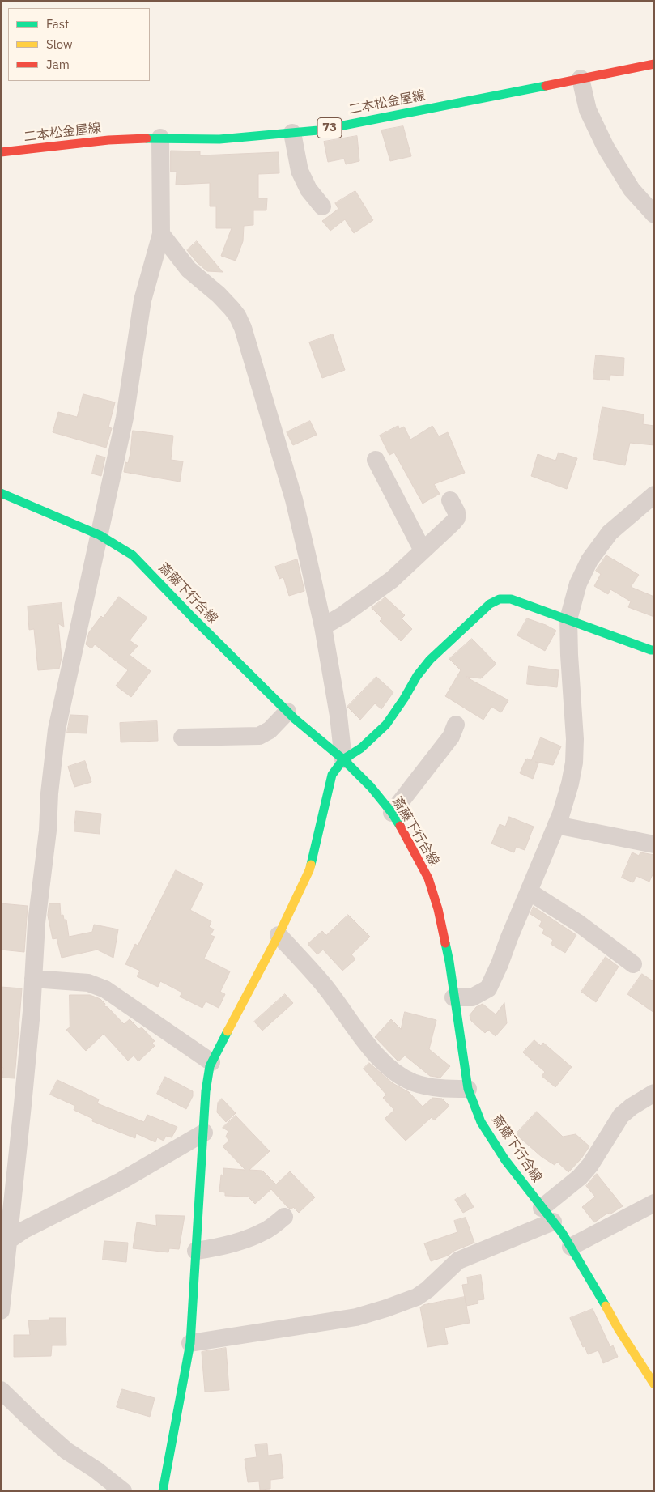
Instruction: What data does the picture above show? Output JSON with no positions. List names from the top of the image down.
{
  "streets": {
    "main road": ["二本松金屋線", "73", "斎藤下行合線"]
  },
  "legend": ["Fast", "Slow", "Jam"]
}
